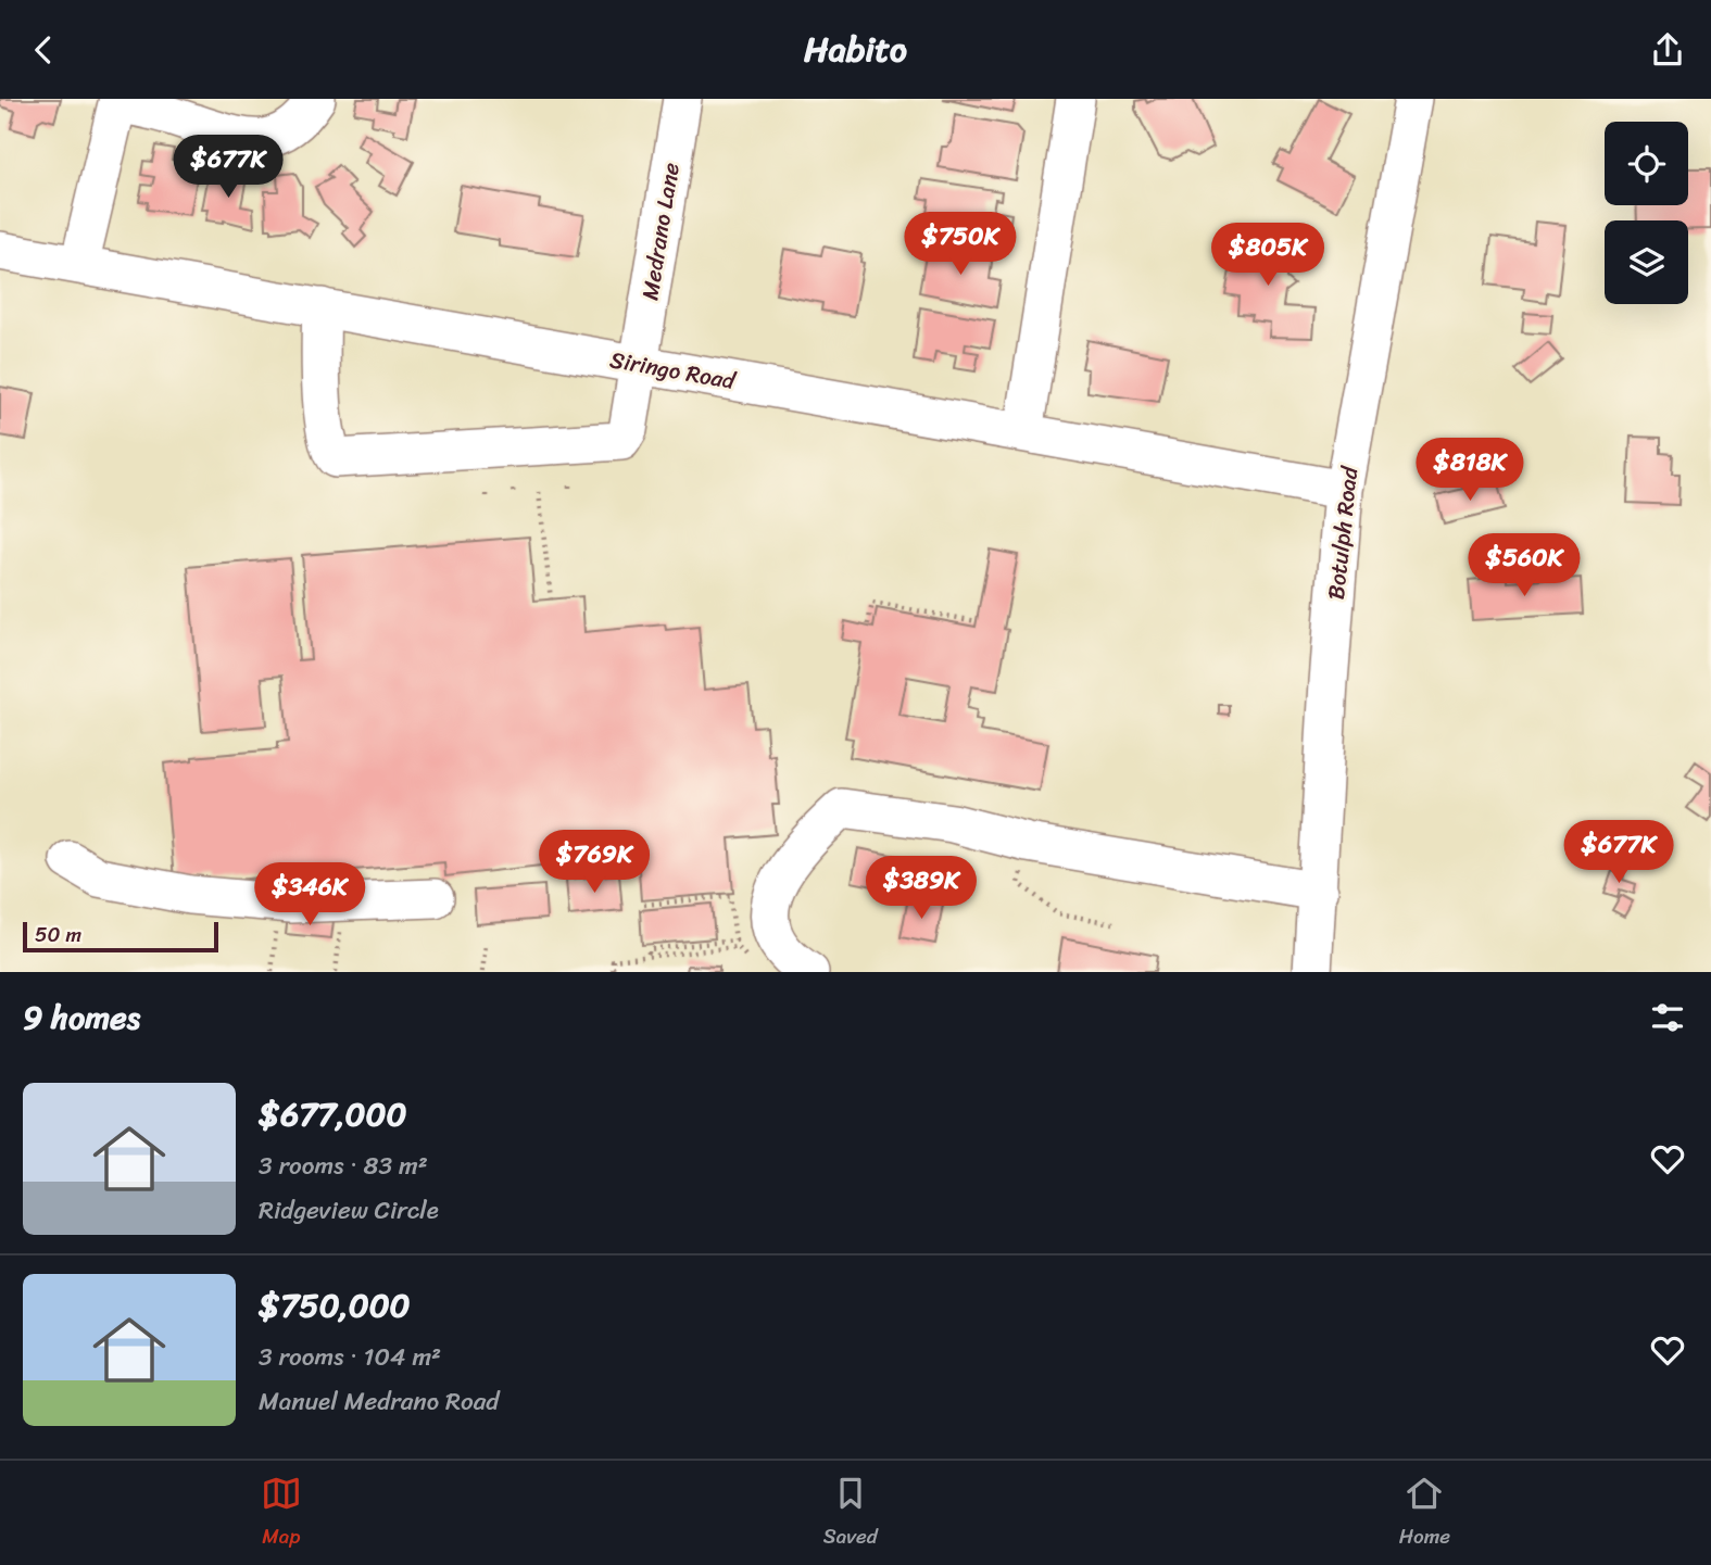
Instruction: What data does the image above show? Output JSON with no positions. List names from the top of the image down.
{
  "streets": {
    "street": ["Medrano Lane", "Siringo Road", "Botulph Road"]
  },
  "crossings": [
    ["Medrano Lane", "Siringo Road"],
    ["Siringo Road", "Botulph Road"]
  ],
  "scale_bar": "50 m",
  "page": {
    "header": "Habito",
    "price": [
      "$677K",
      "$750K",
      "$805K",
      "$818K",
      "$560K",
      "$677K",
      "$769K",
      "$389K",
      "$346K"
    ],
    "scale": "50 m",
    "heading": "9 homes",
    "list": [
      {
        "name": "$677,000",
        "note": "3 rooms · 83 m² · Ridgeview Circle"
      },
      {
        "name": "$750,000",
        "note": "3 rooms · 104 m² · Manuel Medrano Road"
      }
    ],
    "tabs": ["Map", "Saved", "Home"]
  }
}
